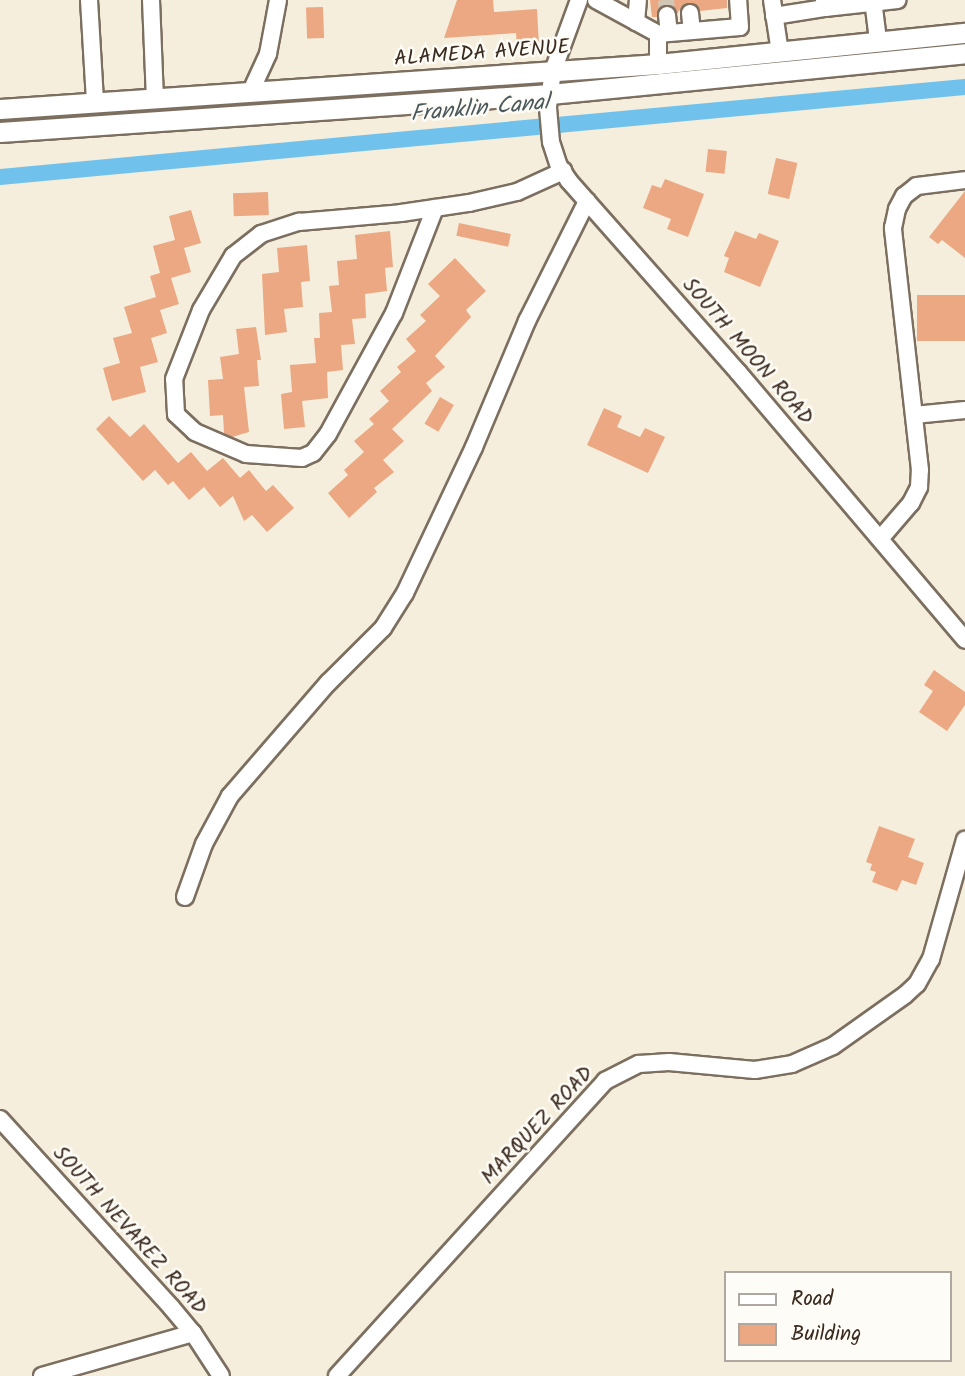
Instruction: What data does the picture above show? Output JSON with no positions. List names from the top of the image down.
{
  "streets": {
    "main road": ["ALAMEDA AVENUE"],
    "street": ["SOUTH MOON ROAD", "MARQUEZ ROAD", "SOUTH NEVAREZ ROAD"]
  },
  "crossings": [
    ["ALAMEDA AVENUE", "SOUTH MOON ROAD"]
  ],
  "water": ["Franklin Canal"],
  "legend": ["Road", "Building"]
}
